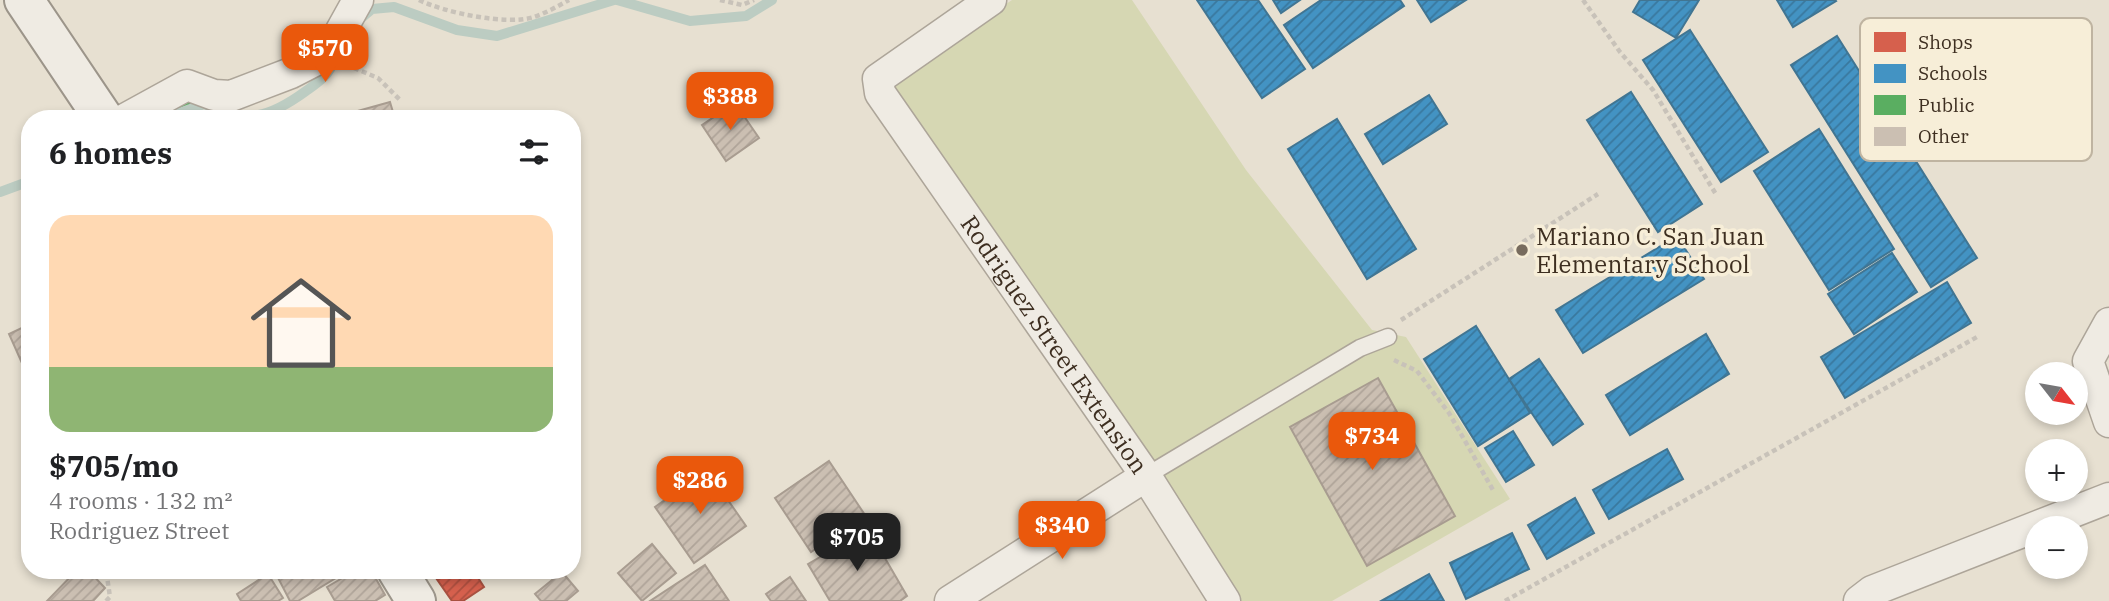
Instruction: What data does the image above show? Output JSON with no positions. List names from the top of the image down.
{
  "streets": {
    "street": ["Rodriguez Street Extension"]
  },
  "places": ["Mariano C. San Juan Elementary School"],
  "legend": [
    "Shops",
    "Schools",
    "Public",
    "Other"
  ],
  "north": "bottom right",
  "page": {
    "price": [
      "$570",
      "$388",
      "$734",
      "$286",
      "$340",
      "$705"
    ],
    "heading": "6 homes",
    "list": [
      {
        "name": "$705/mo",
        "note": "4 rooms · 132 m² · Rodriguez Street"
      }
    ],
    "map_buttons": ["+", "−"]
  }
}
